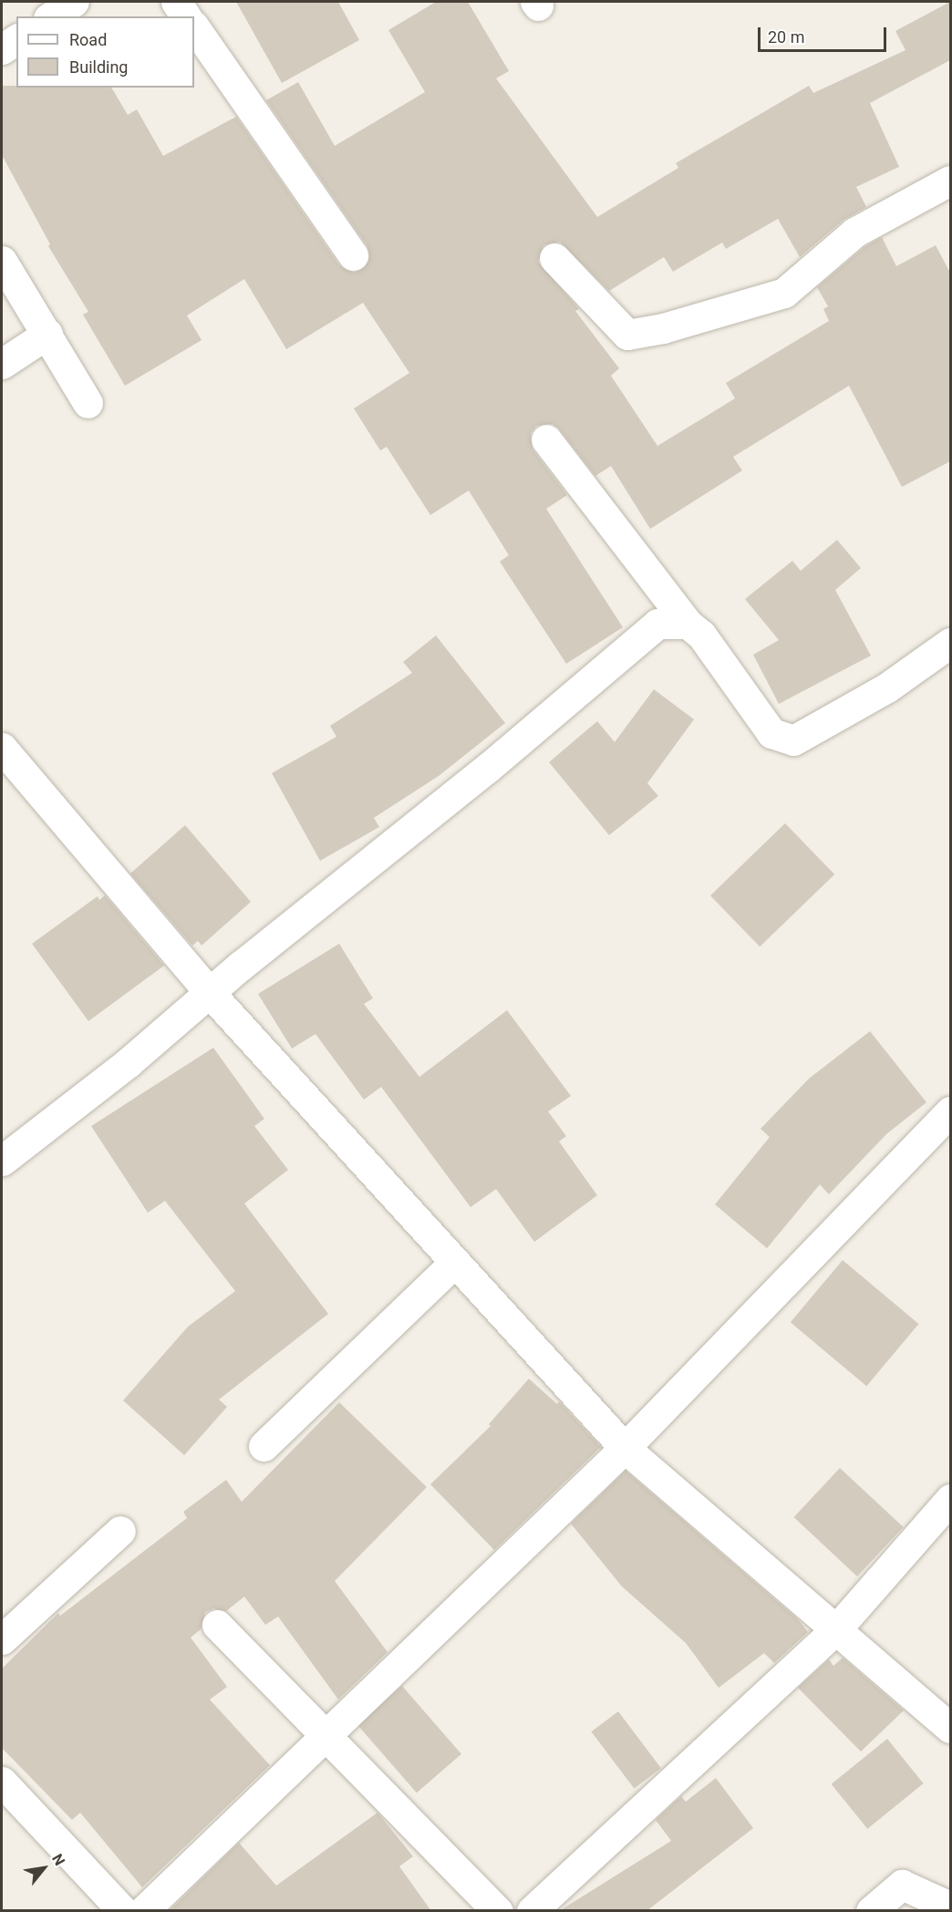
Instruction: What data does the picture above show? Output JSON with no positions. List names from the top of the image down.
{
  "legend": ["Road", "Building"],
  "scale_bar": "20 m",
  "north": "top right"
}
